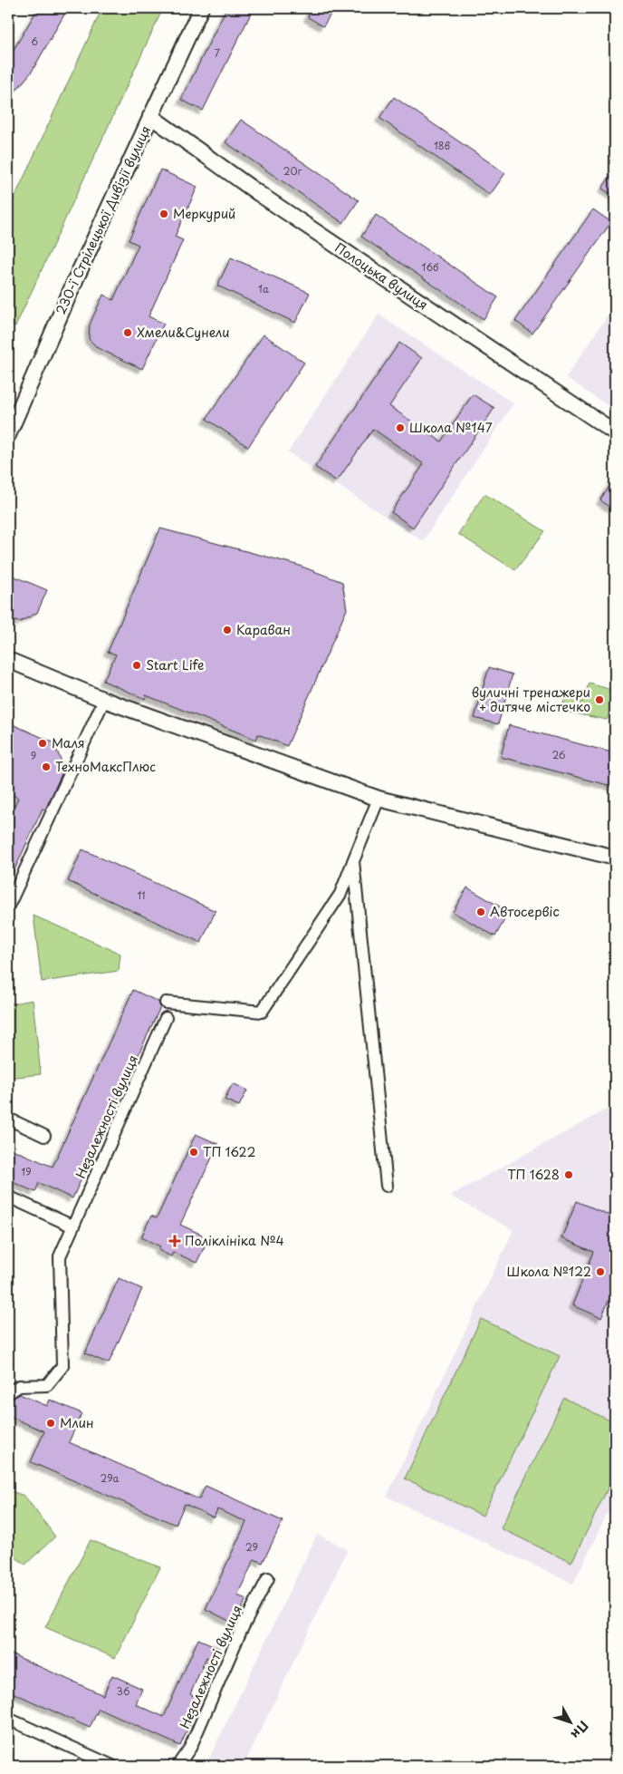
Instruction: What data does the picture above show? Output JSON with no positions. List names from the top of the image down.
{
  "streets": {
    "street": ["230-ї Стрілецької Дивізії вулиця", "Полоцька вулиця", "Незалежності вулиця"]
  },
  "crossings": [
    ["230-ї Стрілецької Дивізії вулиця", "Полоцька вулиця"]
  ],
  "places": {
    "other": [
      "Меркурий",
      "Хмели&Сунели",
      "Школа №147",
      "Караван",
      "Start Life",
      "вуличні тренажери + дитяче містечко",
      "Маля",
      "ТехноМаксПлюс",
      "Автосервіс",
      "ТП 1622",
      "ТП 1628",
      "Школа №122",
      "Млин"
    ],
    "health": ["Поліклініка №4"]
  },
  "house_numbers": [
    "6",
    "7",
    "18в",
    "20г",
    "16б",
    "1а",
    "26",
    "9",
    "11",
    "19",
    "29а",
    "29",
    "36"
  ],
  "north": "bottom right"
}
